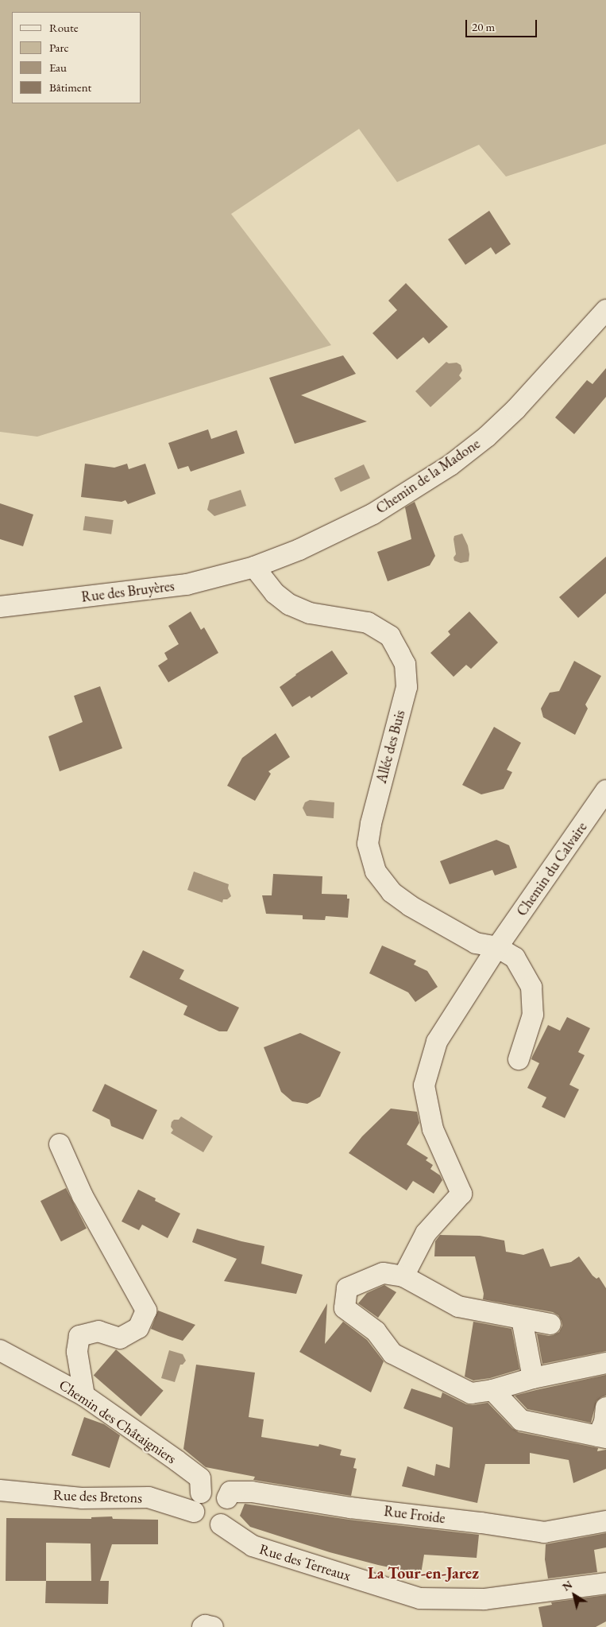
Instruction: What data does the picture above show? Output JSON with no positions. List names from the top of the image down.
{
  "streets": {
    "street": [
      "Chemin de la Madone",
      "Rue des Bruyères",
      "Allée des Buis",
      "Chemin du Calvaire",
      "Chemin des Châtaigniers",
      "Rue des Bretons",
      "Rue Froide",
      "Rue des Terreaux"
    ]
  },
  "crossings": [
    ["Chemin de la Madone", "Rue des Bruyères"],
    ["Chemin de la Madone", "Allée des Buis"],
    ["Rue des Bruyères", "Allée des Buis"],
    ["Allée des Buis", "Chemin du Calvaire"],
    ["Chemin des Châtaigniers", "Rue des Bretons"],
    ["Chemin des Châtaigniers", "Rue Froide"],
    ["Chemin des Châtaigniers", "Rue des Terreaux"],
    ["Rue des Bretons", "Rue Froide"],
    ["Rue des Bretons", "Rue des Terreaux"],
    ["Rue Froide", "Rue des Terreaux"]
  ],
  "districts": ["La Tour-en-Jarez"],
  "legend": [
    "Route",
    "Parc",
    "Eau",
    "Bâtiment"
  ],
  "scale_bar": "20 m",
  "north": "top left"
}
